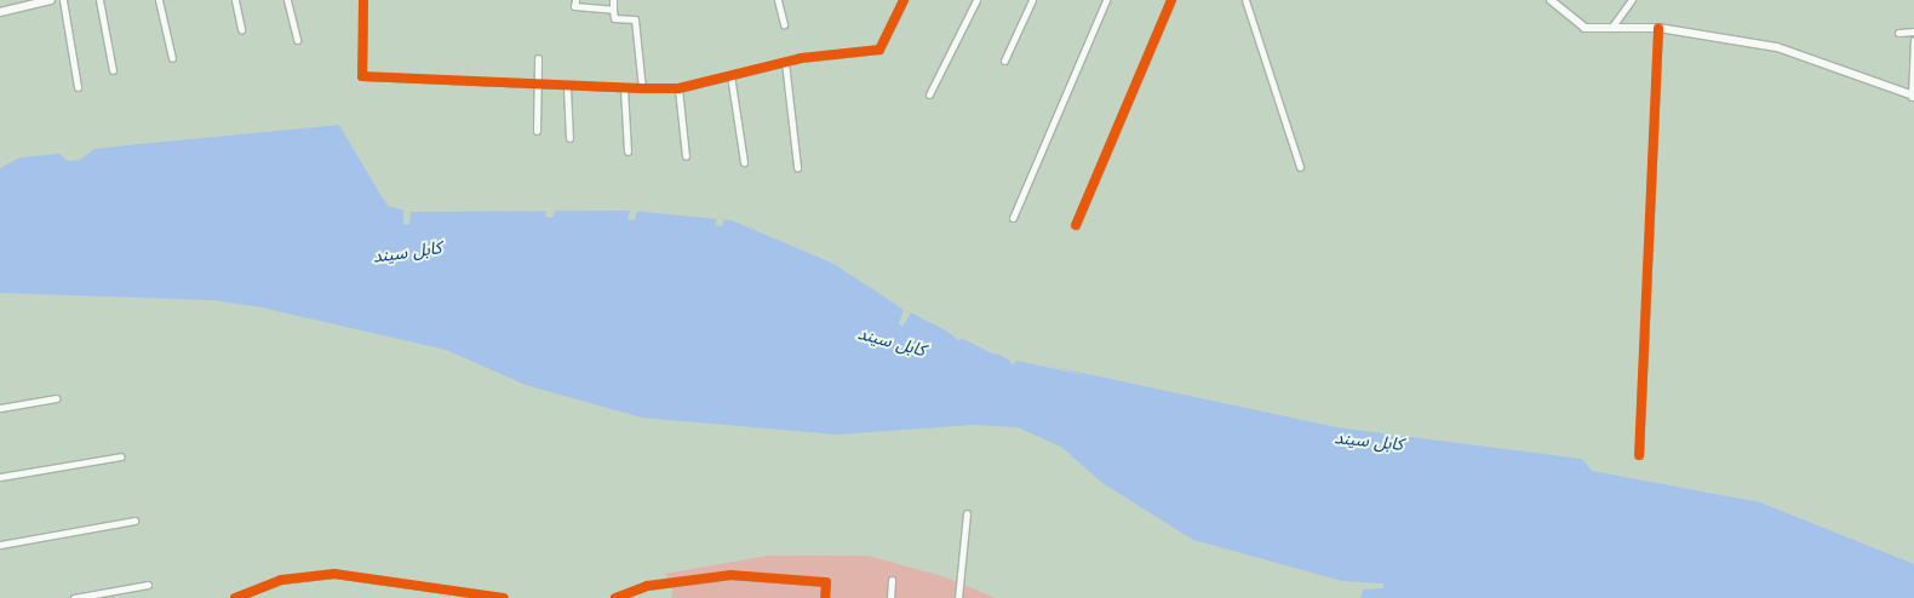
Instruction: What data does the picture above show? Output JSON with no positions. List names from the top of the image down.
{
  "water": ["کابل سيند"]
}
